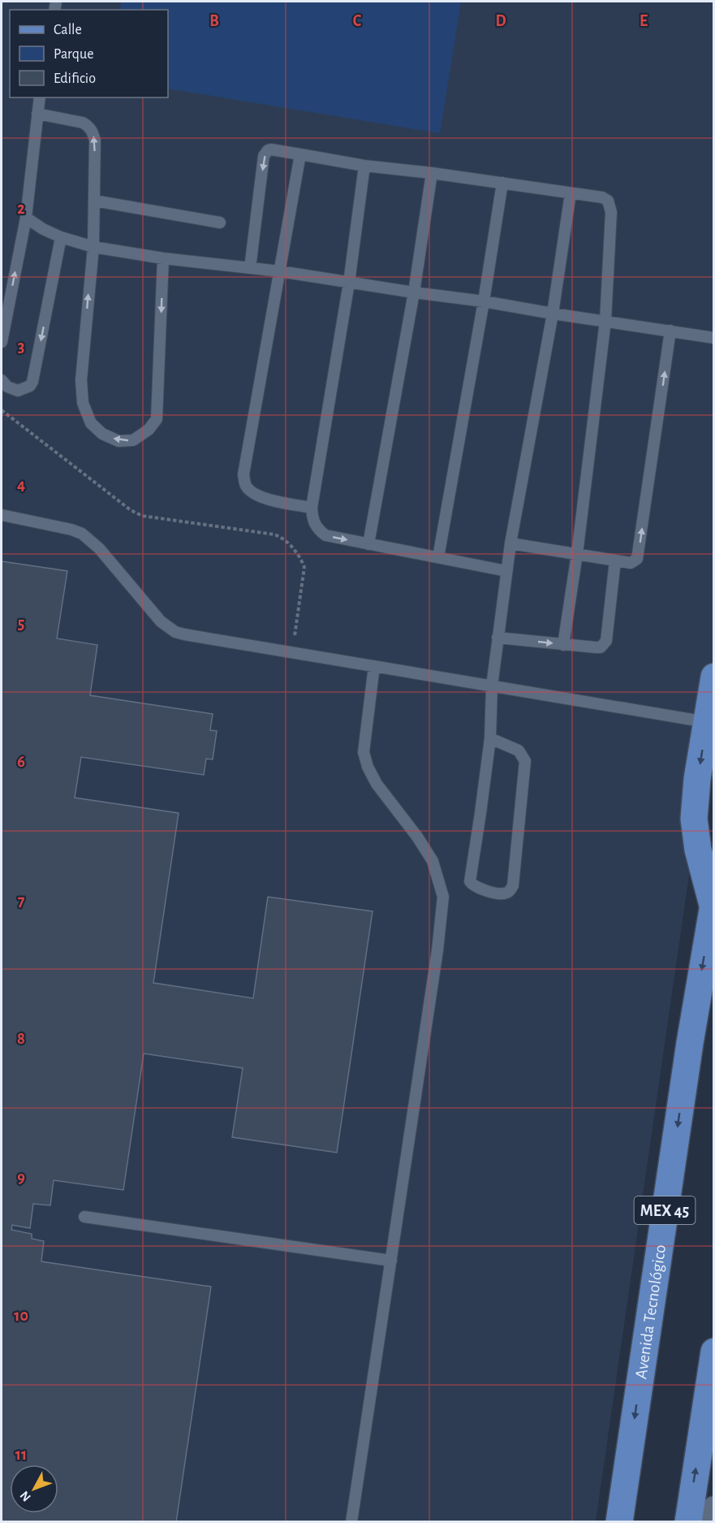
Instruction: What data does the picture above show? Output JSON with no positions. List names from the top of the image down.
{
  "streets": {
    "main road": ["MEX 45", "Avenida Tecnológico"]
  },
  "one_way": ["Avenida Tecnológico"],
  "legend": ["Calle", "Parque", "Edificio"],
  "north": "bottom left",
  "grid": {
    "columns": [
      "B",
      "C",
      "D",
      "E"
    ],
    "rows": [
      "2",
      "3",
      "4",
      "5",
      "6",
      "7",
      "8",
      "9",
      "10",
      "11"
    ]
  }
}
